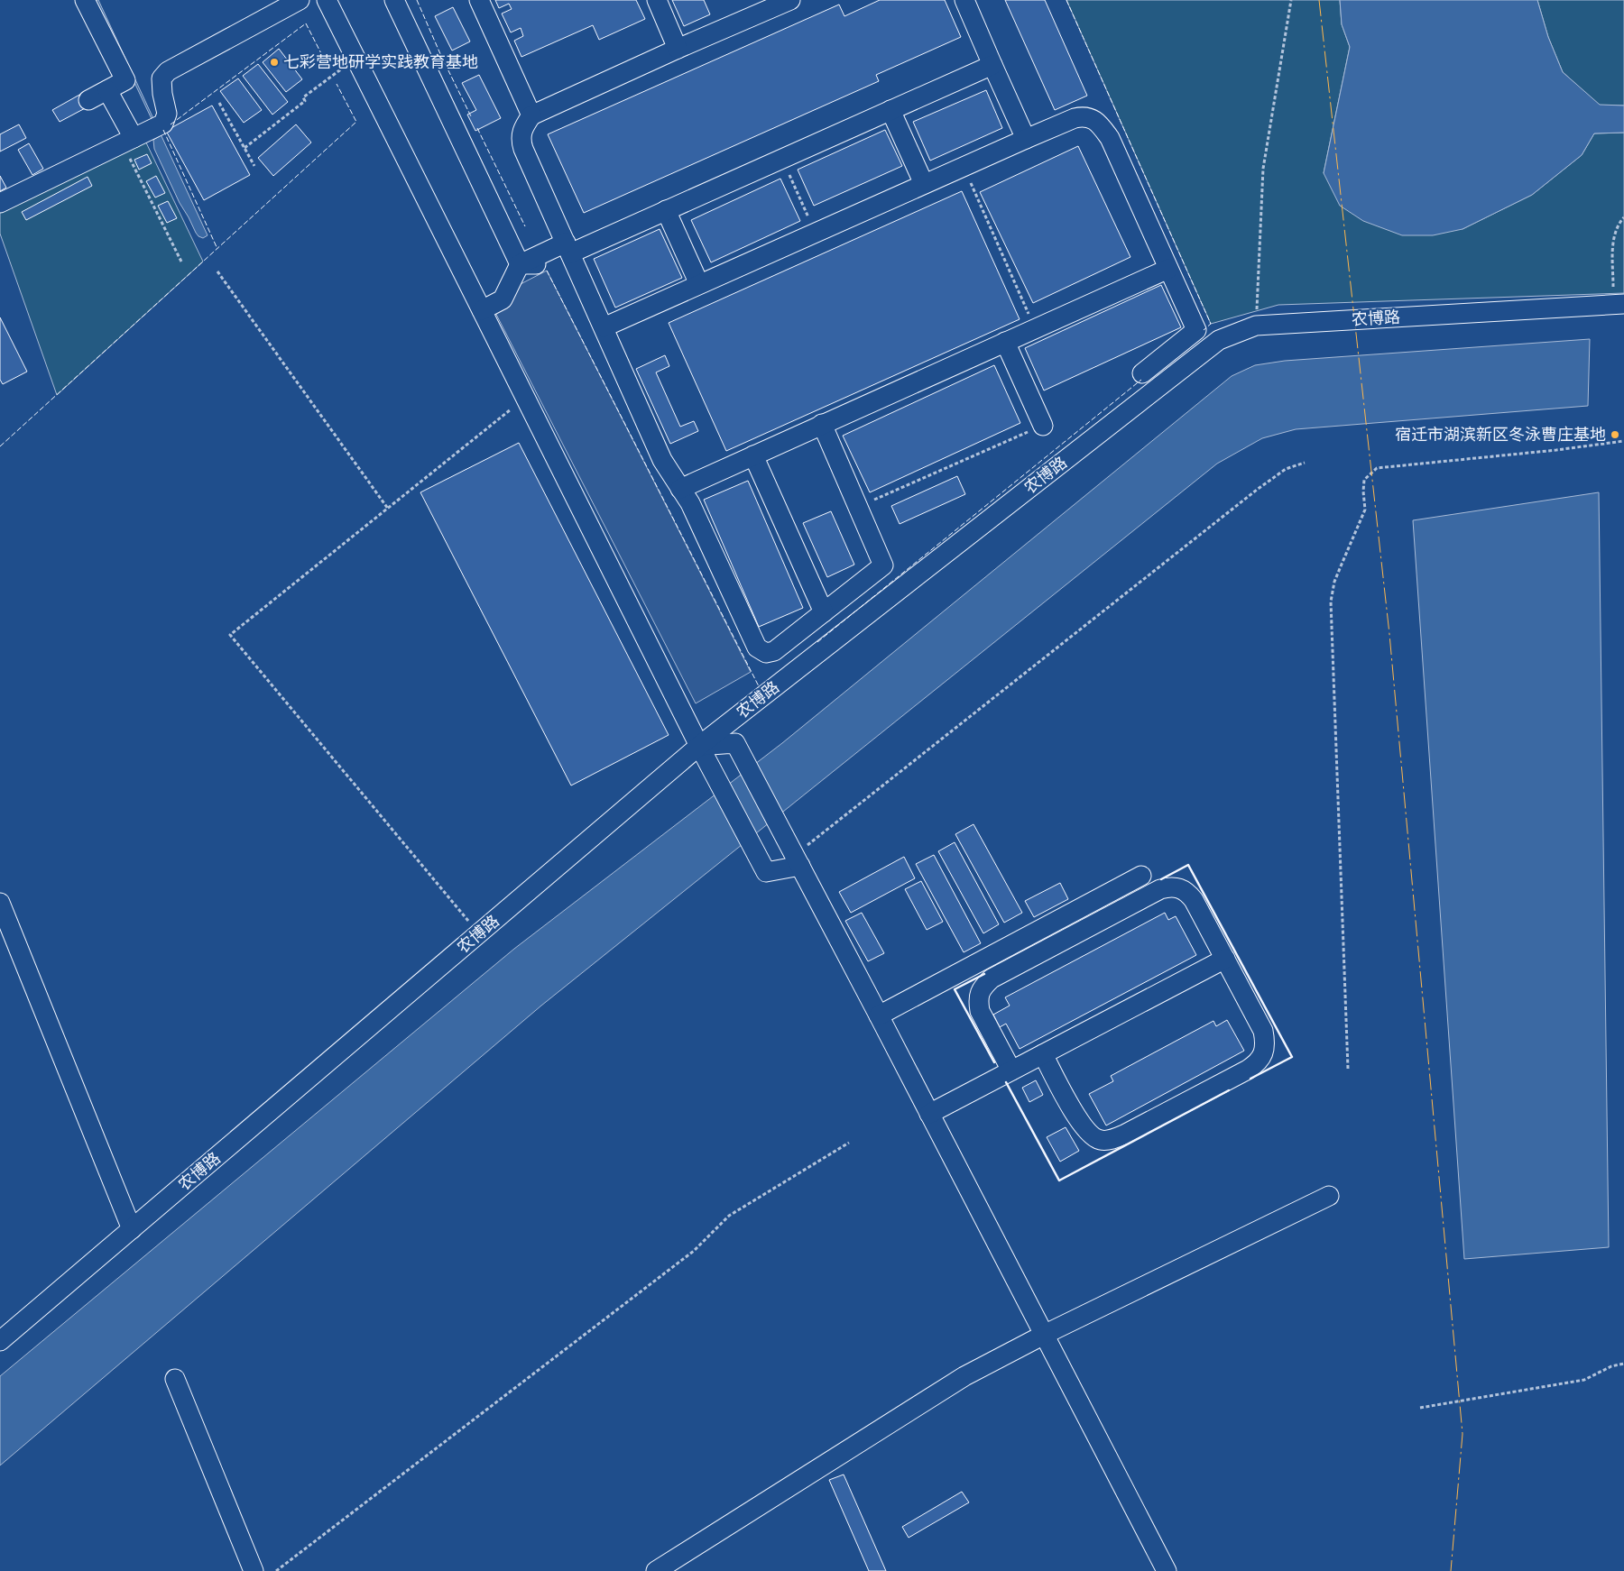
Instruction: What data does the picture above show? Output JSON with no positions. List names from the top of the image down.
{
  "streets": {
    "street": ["农博路"]
  },
  "places": ["七彩营地研学实践教育基地", "宿迁市湖滨新区冬泳曹庄基地"]
}
